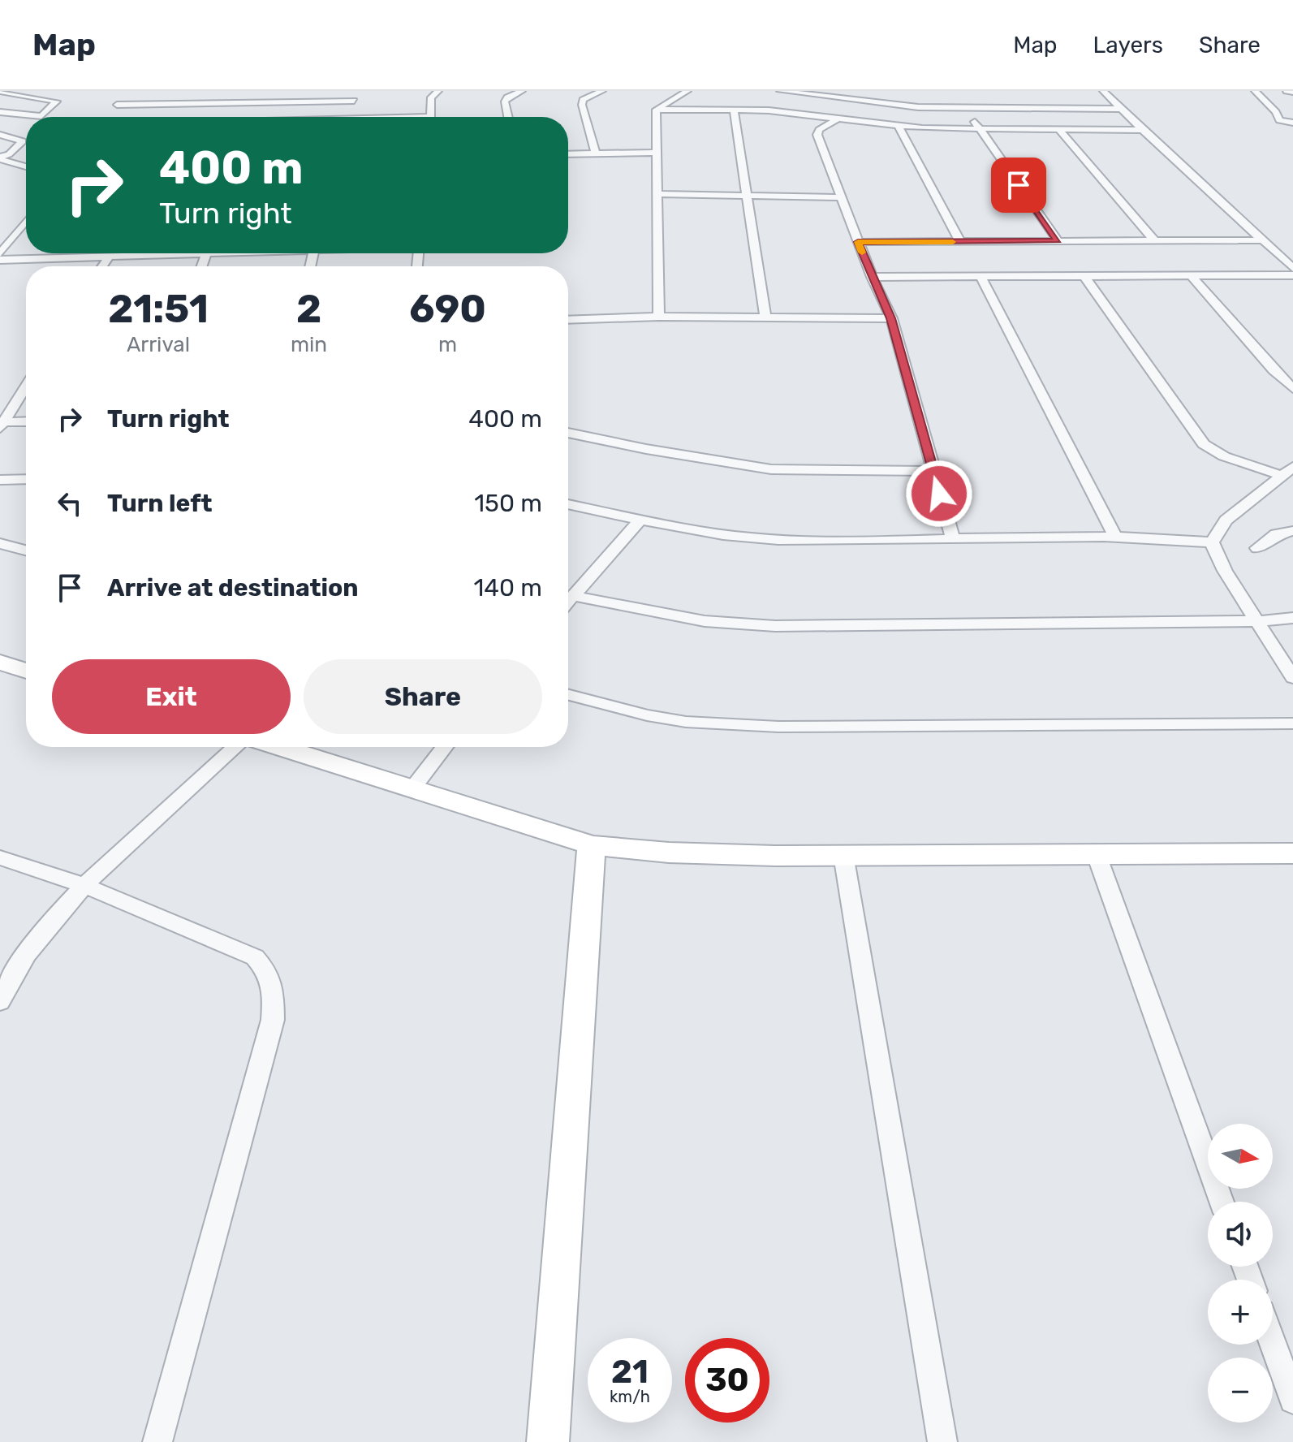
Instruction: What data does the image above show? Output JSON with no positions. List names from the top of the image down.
{
  "north": "right",
  "page": {
    "header": "Map",
    "nav": ["Map", "Layers", "Share"],
    "turn": ["400 m", "Turn right"],
    "eta": [
      "21:51",
      "Arrival",
      "2",
      "min",
      "690",
      "m"
    ],
    "list": [
      {
        "name": "Turn right",
        "value": "400 m"
      },
      {
        "name": "Turn left",
        "value": "150 m"
      },
      {
        "name": "Arrive at destination",
        "value": "140 m"
      }
    ],
    "buttons": ["Exit", "Share"],
    "map_buttons": ["+", "−"],
    "speed": "21 km/h",
    "limit": "30"
  }
}
